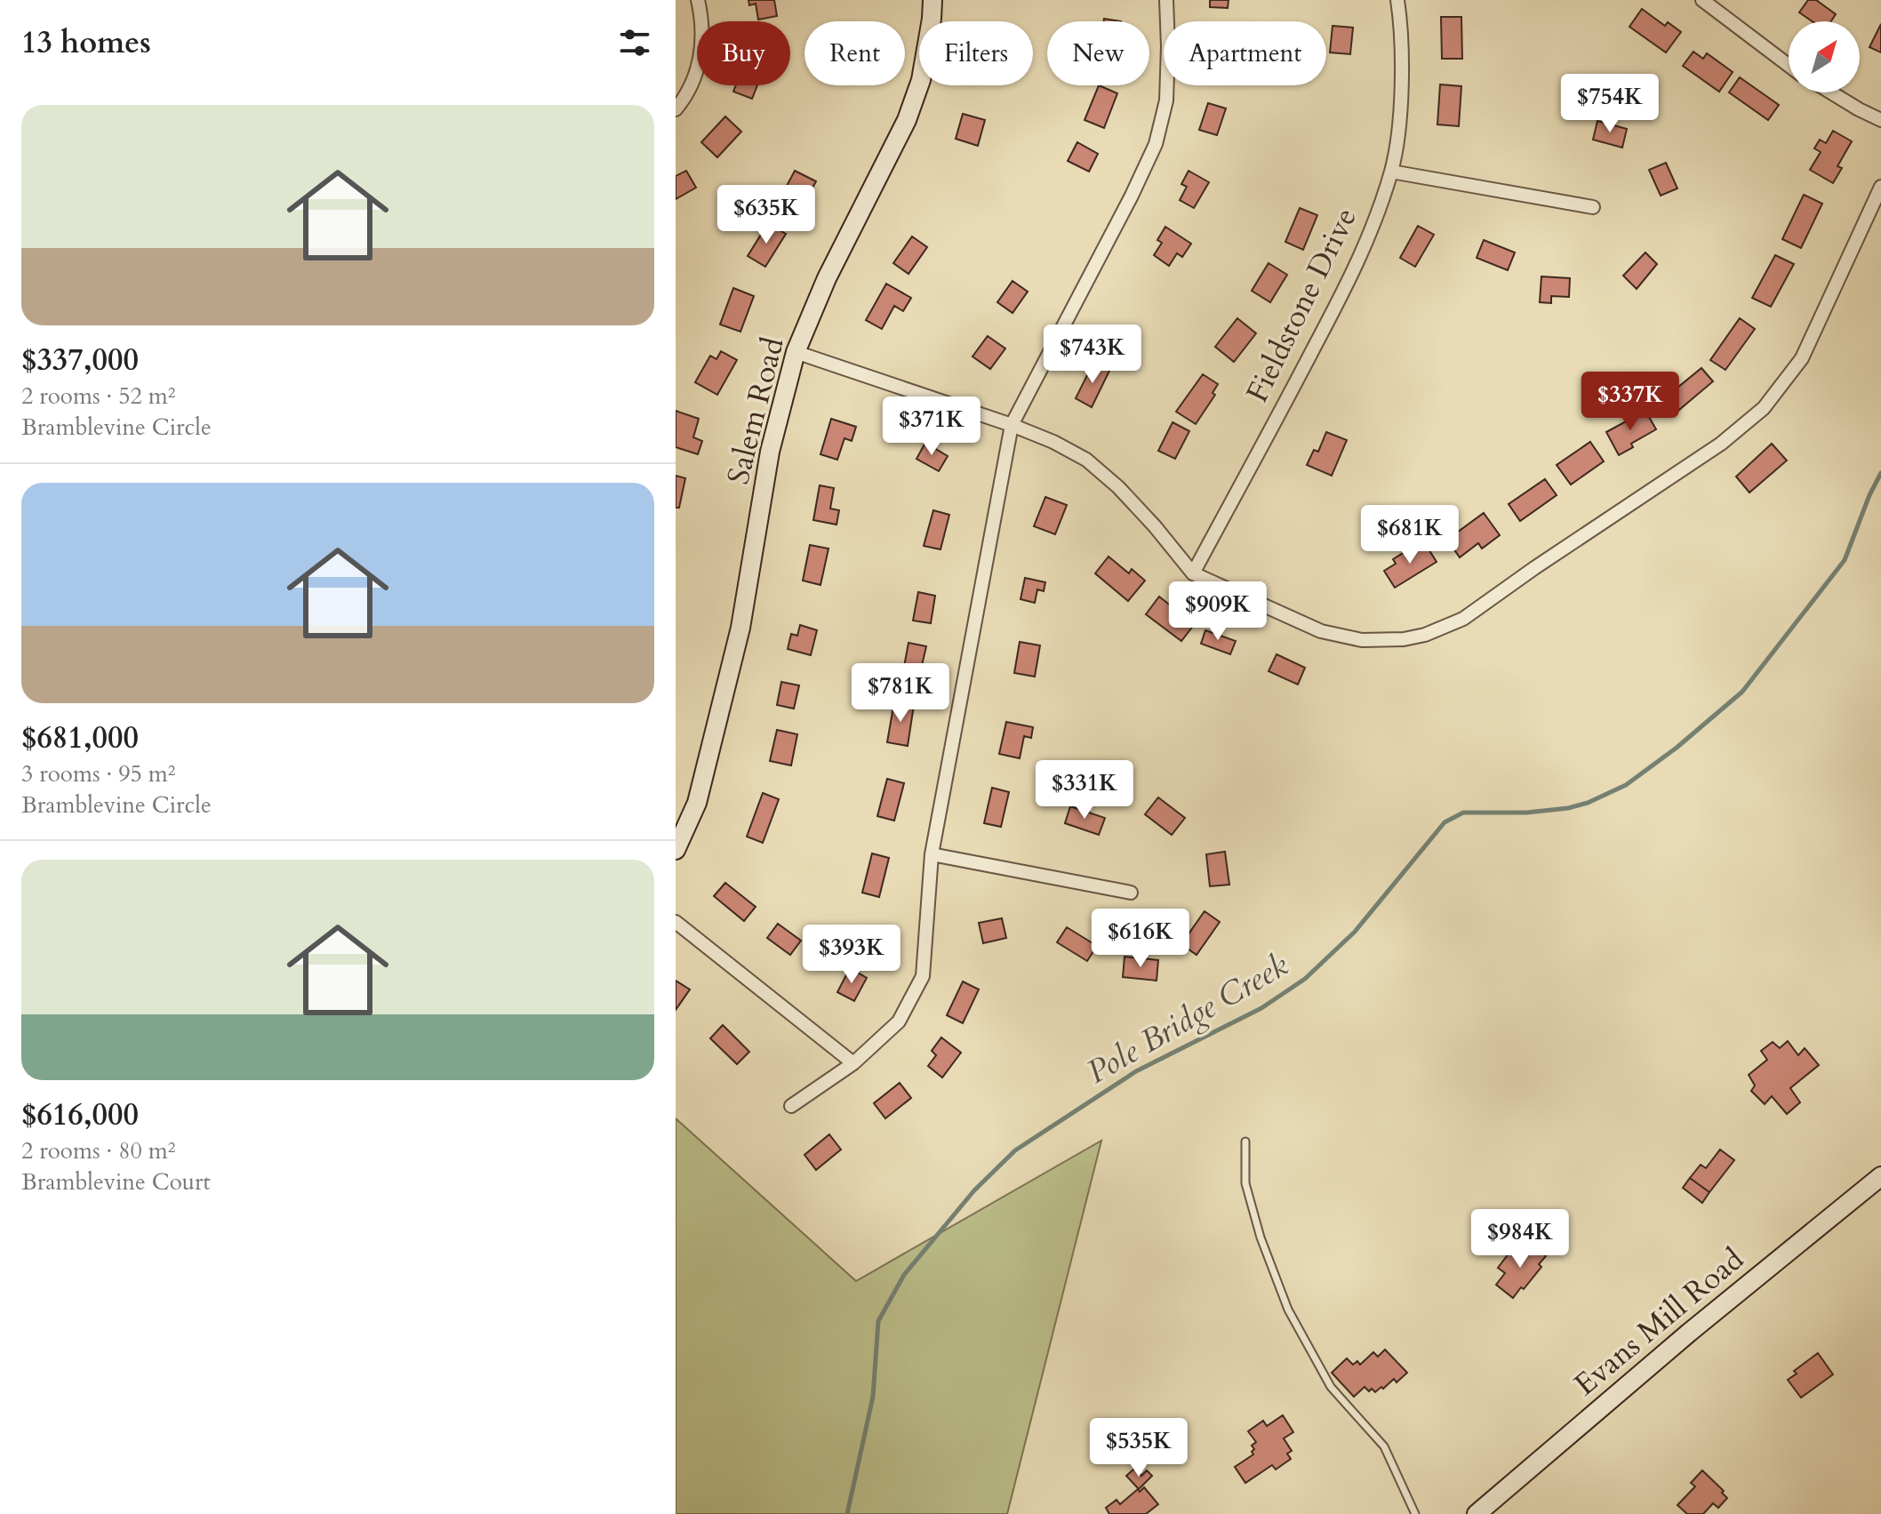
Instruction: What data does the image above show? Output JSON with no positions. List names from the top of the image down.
{
  "streets": {
    "street": ["Fieldstone Drive", "Salem Road", "Evans Mill Road"]
  },
  "water": ["Pole Bridge Creek"],
  "north": "top right",
  "page": {
    "heading": "13 homes",
    "chip": [
      "Buy",
      "Rent",
      "Filters",
      "New",
      "Apartment"
    ],
    "price": [
      "$754K",
      "$635K",
      "$743K",
      "$337K",
      "$371K",
      "$681K",
      "$909K",
      "$781K",
      "$331K",
      "$616K",
      "$393K",
      "$984K",
      "$535K"
    ],
    "list": [
      {
        "name": "$337,000",
        "note": "2 rooms · 52 m² · Bramblevine Circle"
      },
      {
        "name": "$681,000",
        "note": "3 rooms · 95 m² · Bramblevine Circle"
      },
      {
        "name": "$616,000",
        "note": "2 rooms · 80 m² · Bramblevine Court"
      }
    ]
  }
}
